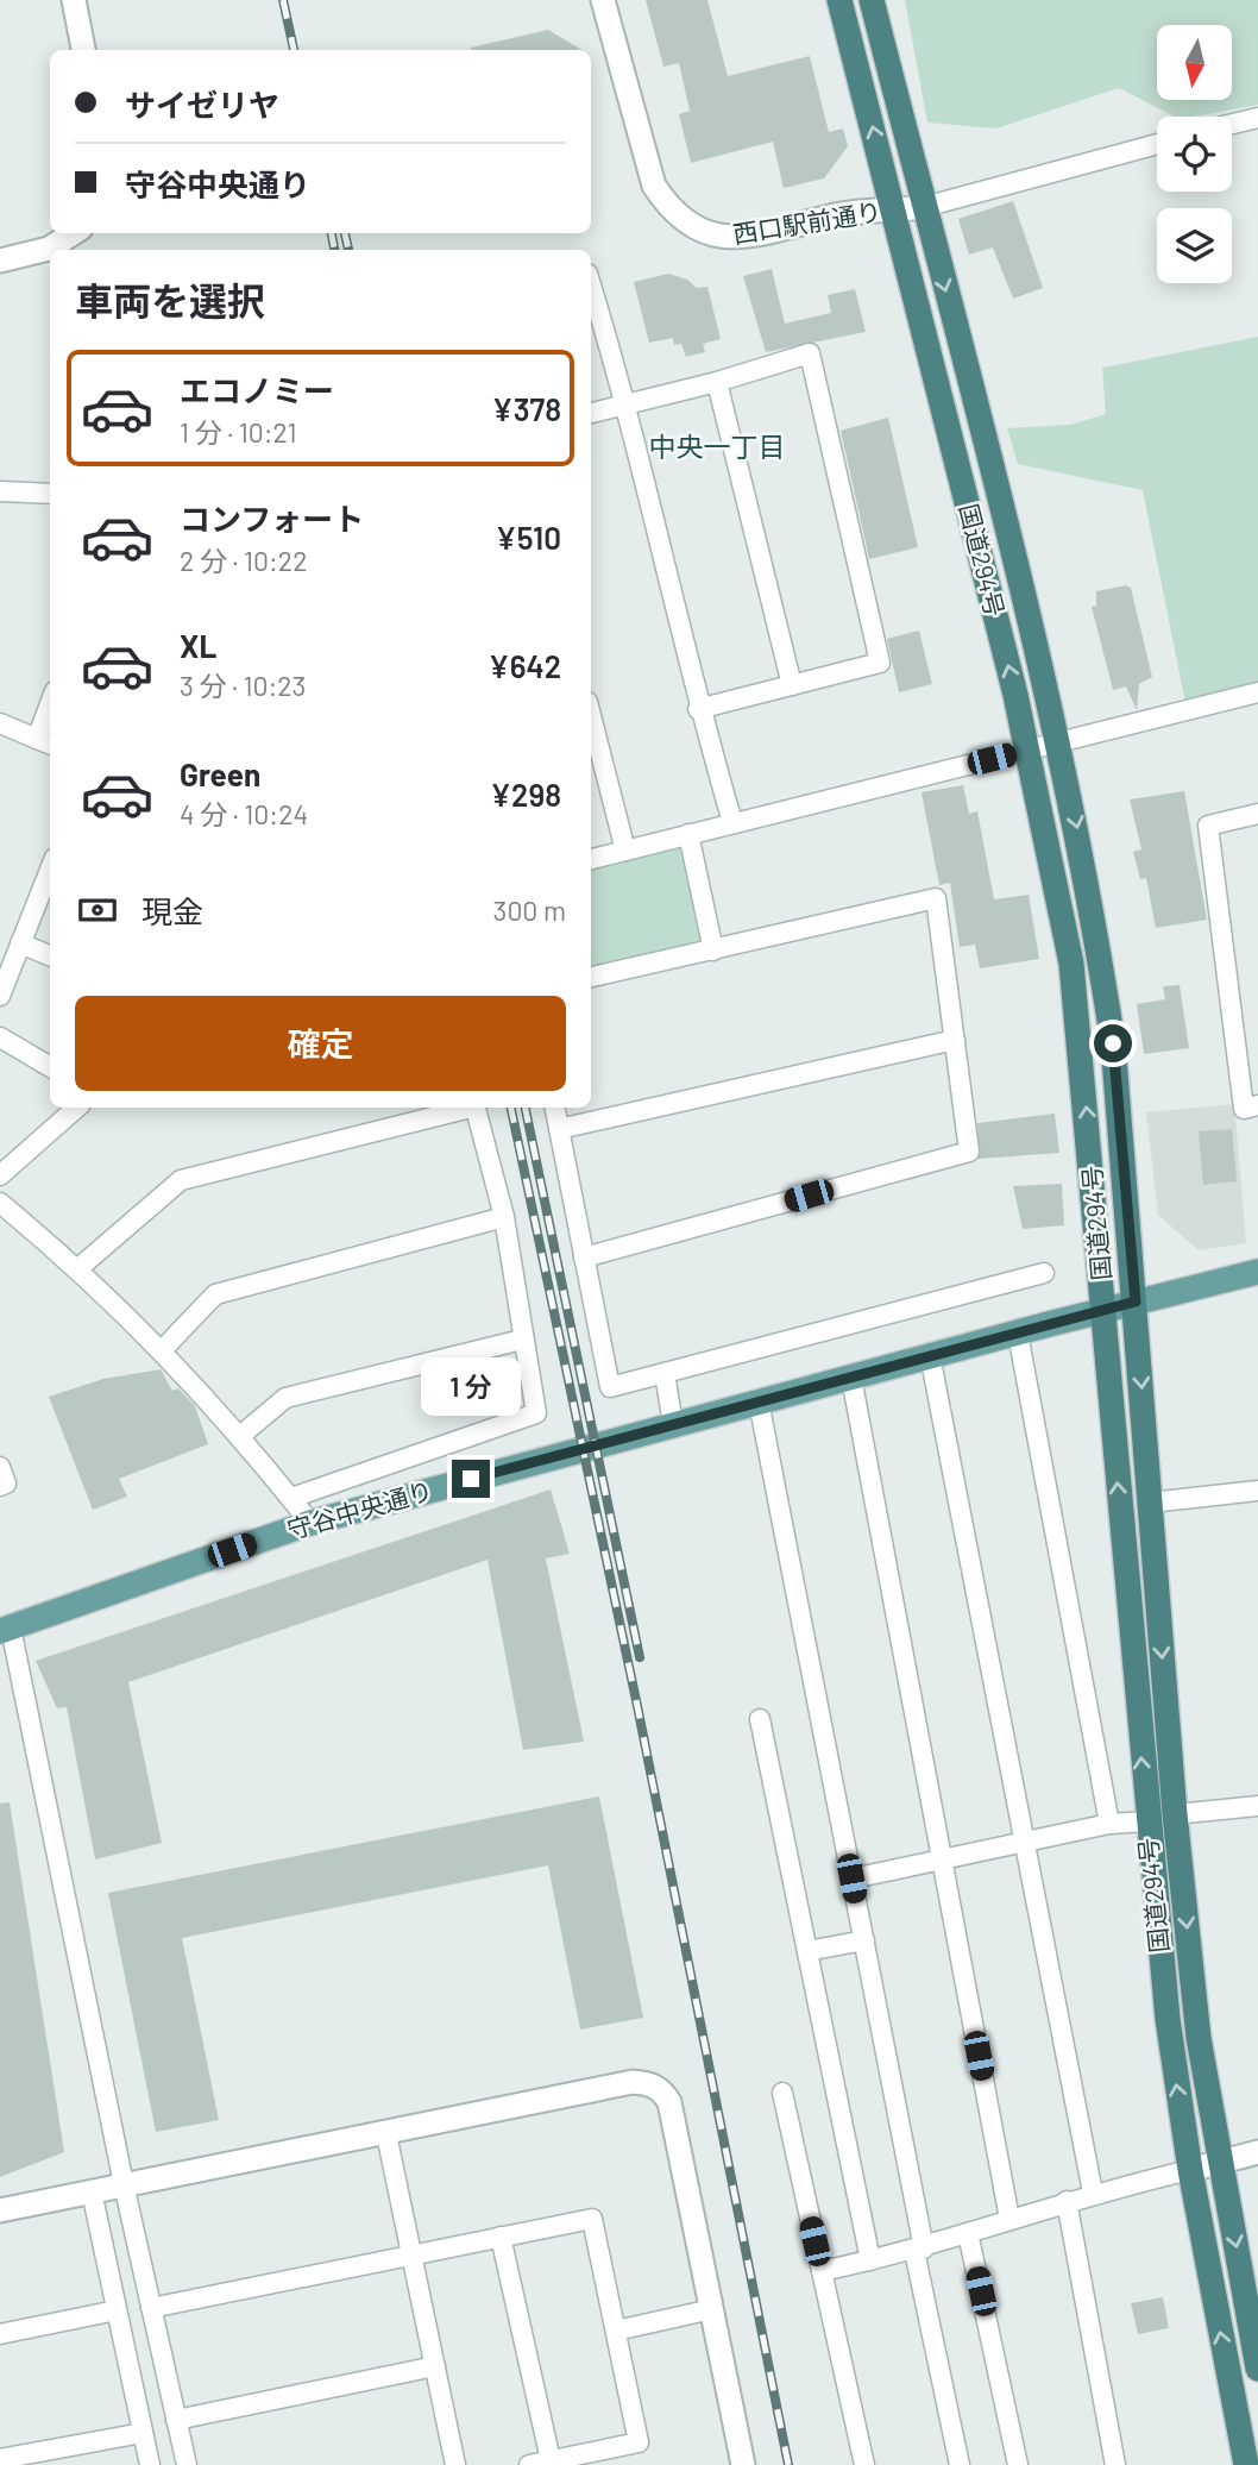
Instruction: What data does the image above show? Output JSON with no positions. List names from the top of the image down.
{
  "streets": {
    "highway": ["国道294号"],
    "main road": ["守谷中央通り"],
    "street": ["西口駅前通り"]
  },
  "crossings": [
    ["西口駅前通り", "国道294号"],
    ["国道294号", "守谷中央通り"]
  ],
  "districts": ["中央一丁目"],
  "north": "bottom",
  "page": {
    "banner": ["サイゼリヤ", "守谷中央通り"],
    "heading": "車両を選択",
    "list": [
      {
        "name": "エコノミー",
        "note": "1 分 · 10:21",
        "value": "¥378"
      },
      {
        "name": "コンフォート",
        "note": "2 分 · 10:22",
        "value": "¥510"
      },
      {
        "name": "XL",
        "note": "3 分 · 10:23",
        "value": "¥642"
      },
      {
        "name": "Green",
        "note": "4 分 · 10:24",
        "value": "¥298"
      }
    ],
    "pay": ["現金", "300 m"],
    "buttons": "確定",
    "bubble": "1 分"
  }
}
